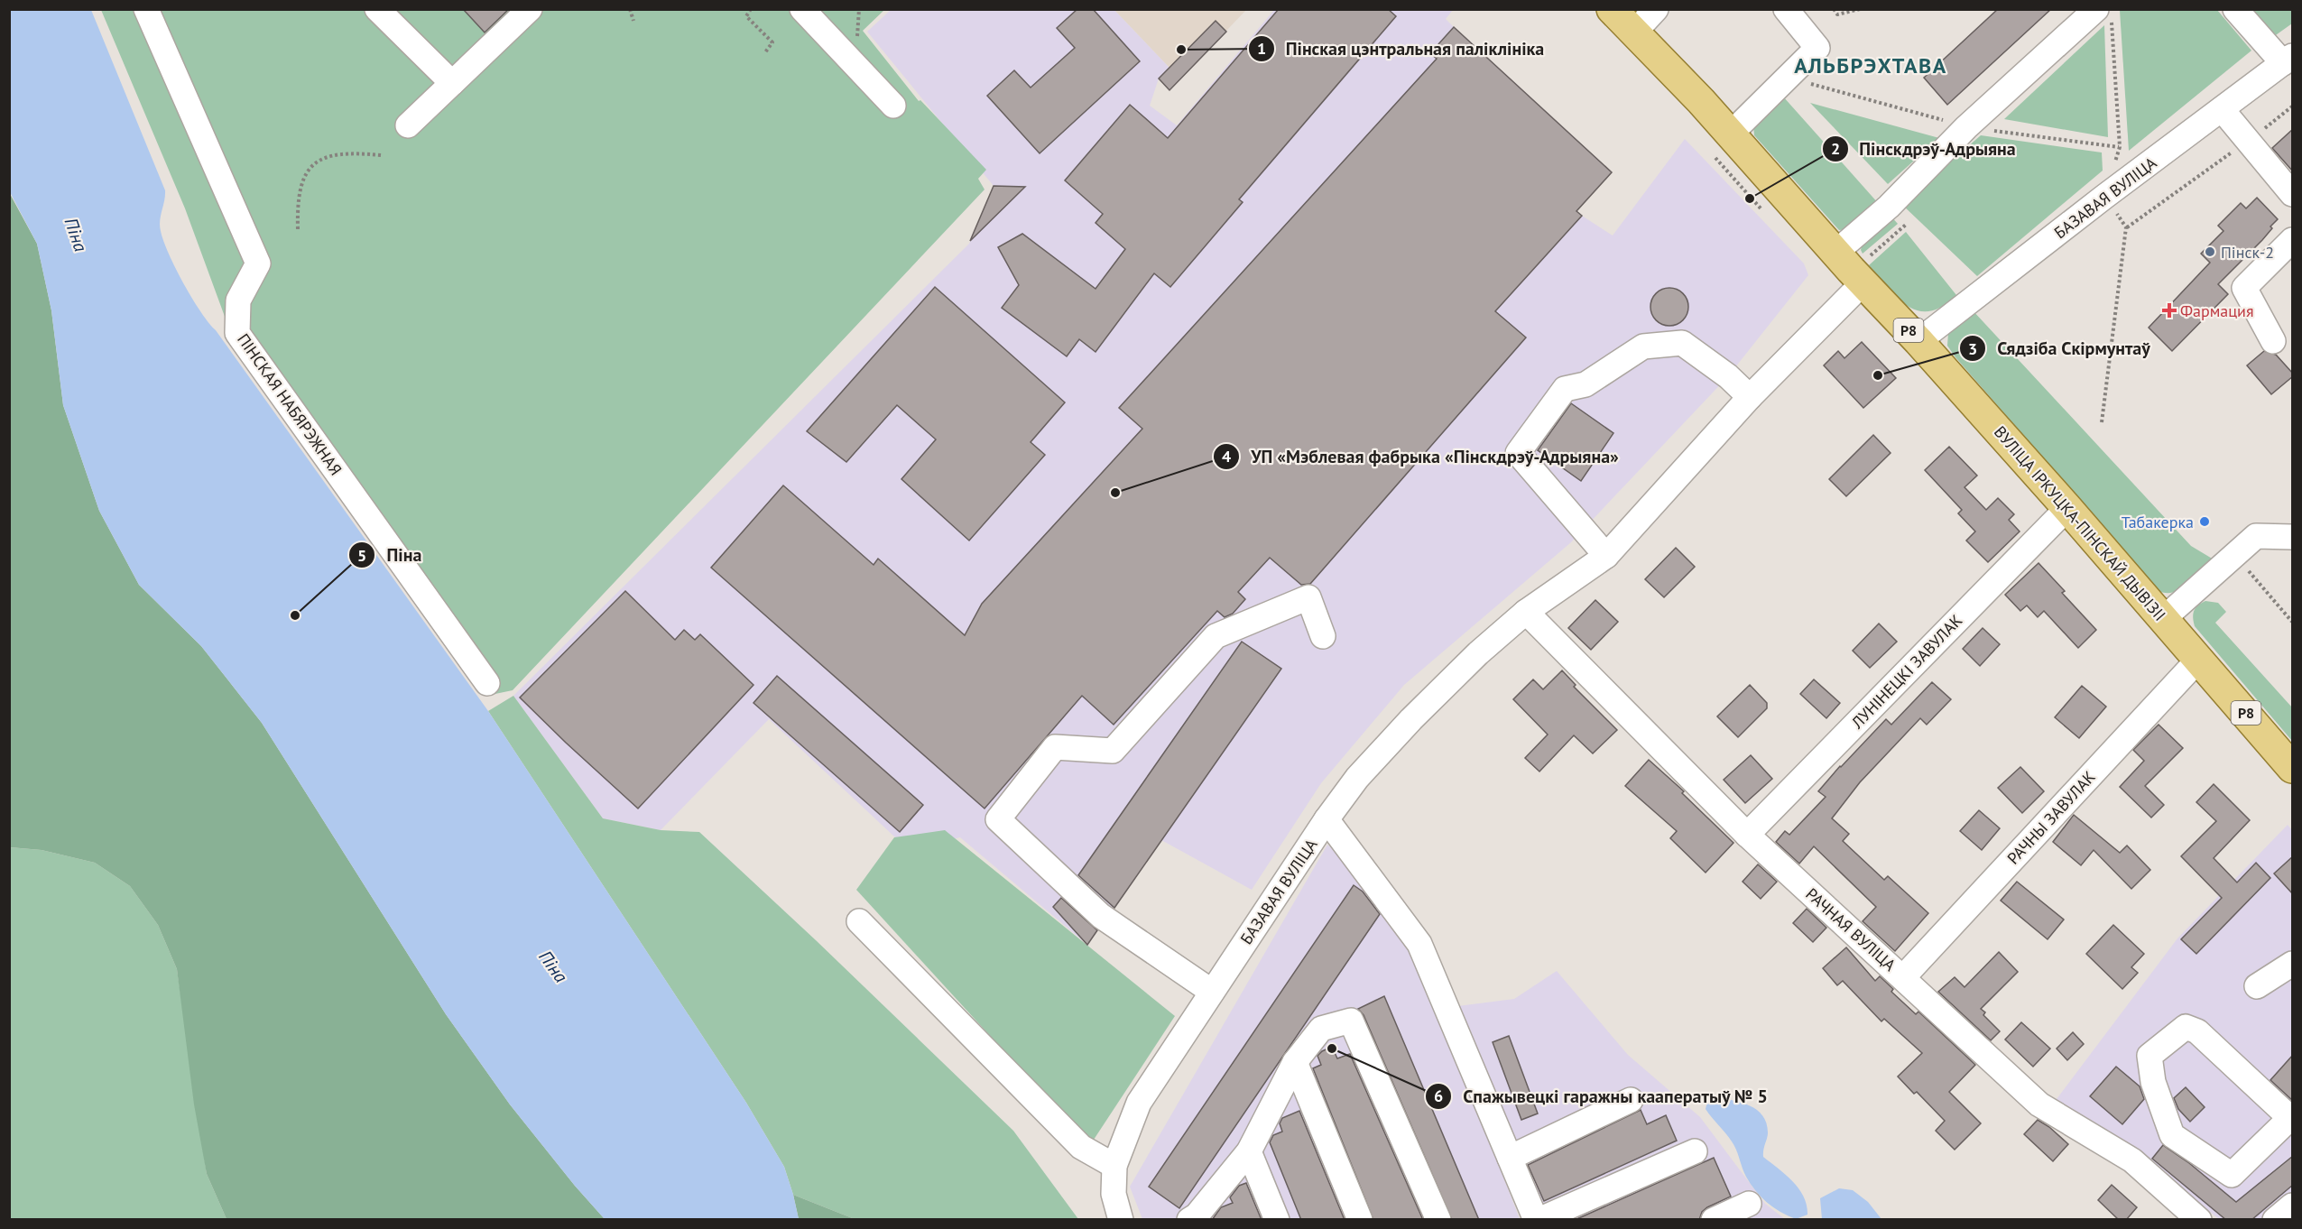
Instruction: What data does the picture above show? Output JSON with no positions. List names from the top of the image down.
{
  "streets": {
    "main road": ["Р8", "ВУЛІЦА ІРКУЦКА-ПІНСКАЙ ДЫВІЗІІ"],
    "street": [
      "БАЗАВАЯ ВУЛІЦА",
      "ПІНСКАЯ НАБЯРЭЖНАЯ",
      "ЛУНІНЕЦКІ ЗАВУЛАК",
      "РАЧНЫ ЗАВУЛАК",
      "РАЧНАЯ ВУЛІЦА"
    ]
  },
  "crossings": [
    ["БАЗАВАЯ ВУЛІЦА", "ВУЛІЦА ІРКУЦКА-ПІНСКАЙ ДЫВІЗІІ"],
    ["БАЗАВАЯ ВУЛІЦА", "РАЧНАЯ ВУЛІЦА"],
    ["ВУЛІЦА ІРКУЦКА-ПІНСКАЙ ДЫВІЗІІ", "ЛУНІНЕЦКІ ЗАВУЛАК"],
    ["ВУЛІЦА ІРКУЦКА-ПІНСКАЙ ДЫВІЗІІ", "РАЧНЫ ЗАВУЛАК"],
    ["ЛУНІНЕЦКІ ЗАВУЛАК", "РАЧНАЯ ВУЛІЦА"],
    ["РАЧНЫ ЗАВУЛАК", "РАЧНАЯ ВУЛІЦА"]
  ],
  "districts": ["АЛЬБРЭХТАВА"],
  "water": ["Піна"],
  "places": {
    "other": [
      "Пінская цэнтральная паліклініка",
      "Пінскдрэў-Адрыяна",
      "Пінск-2",
      "Сядзіба Скірмунтаў",
      "УП «Мэблевая фабрыка «Пінскдрэў-Адрыяна»",
      "Табакерка",
      "Піна",
      "Спажывецкі гаражны кааператыў № 5"
    ],
    "health": ["Фармация"]
  }
}
